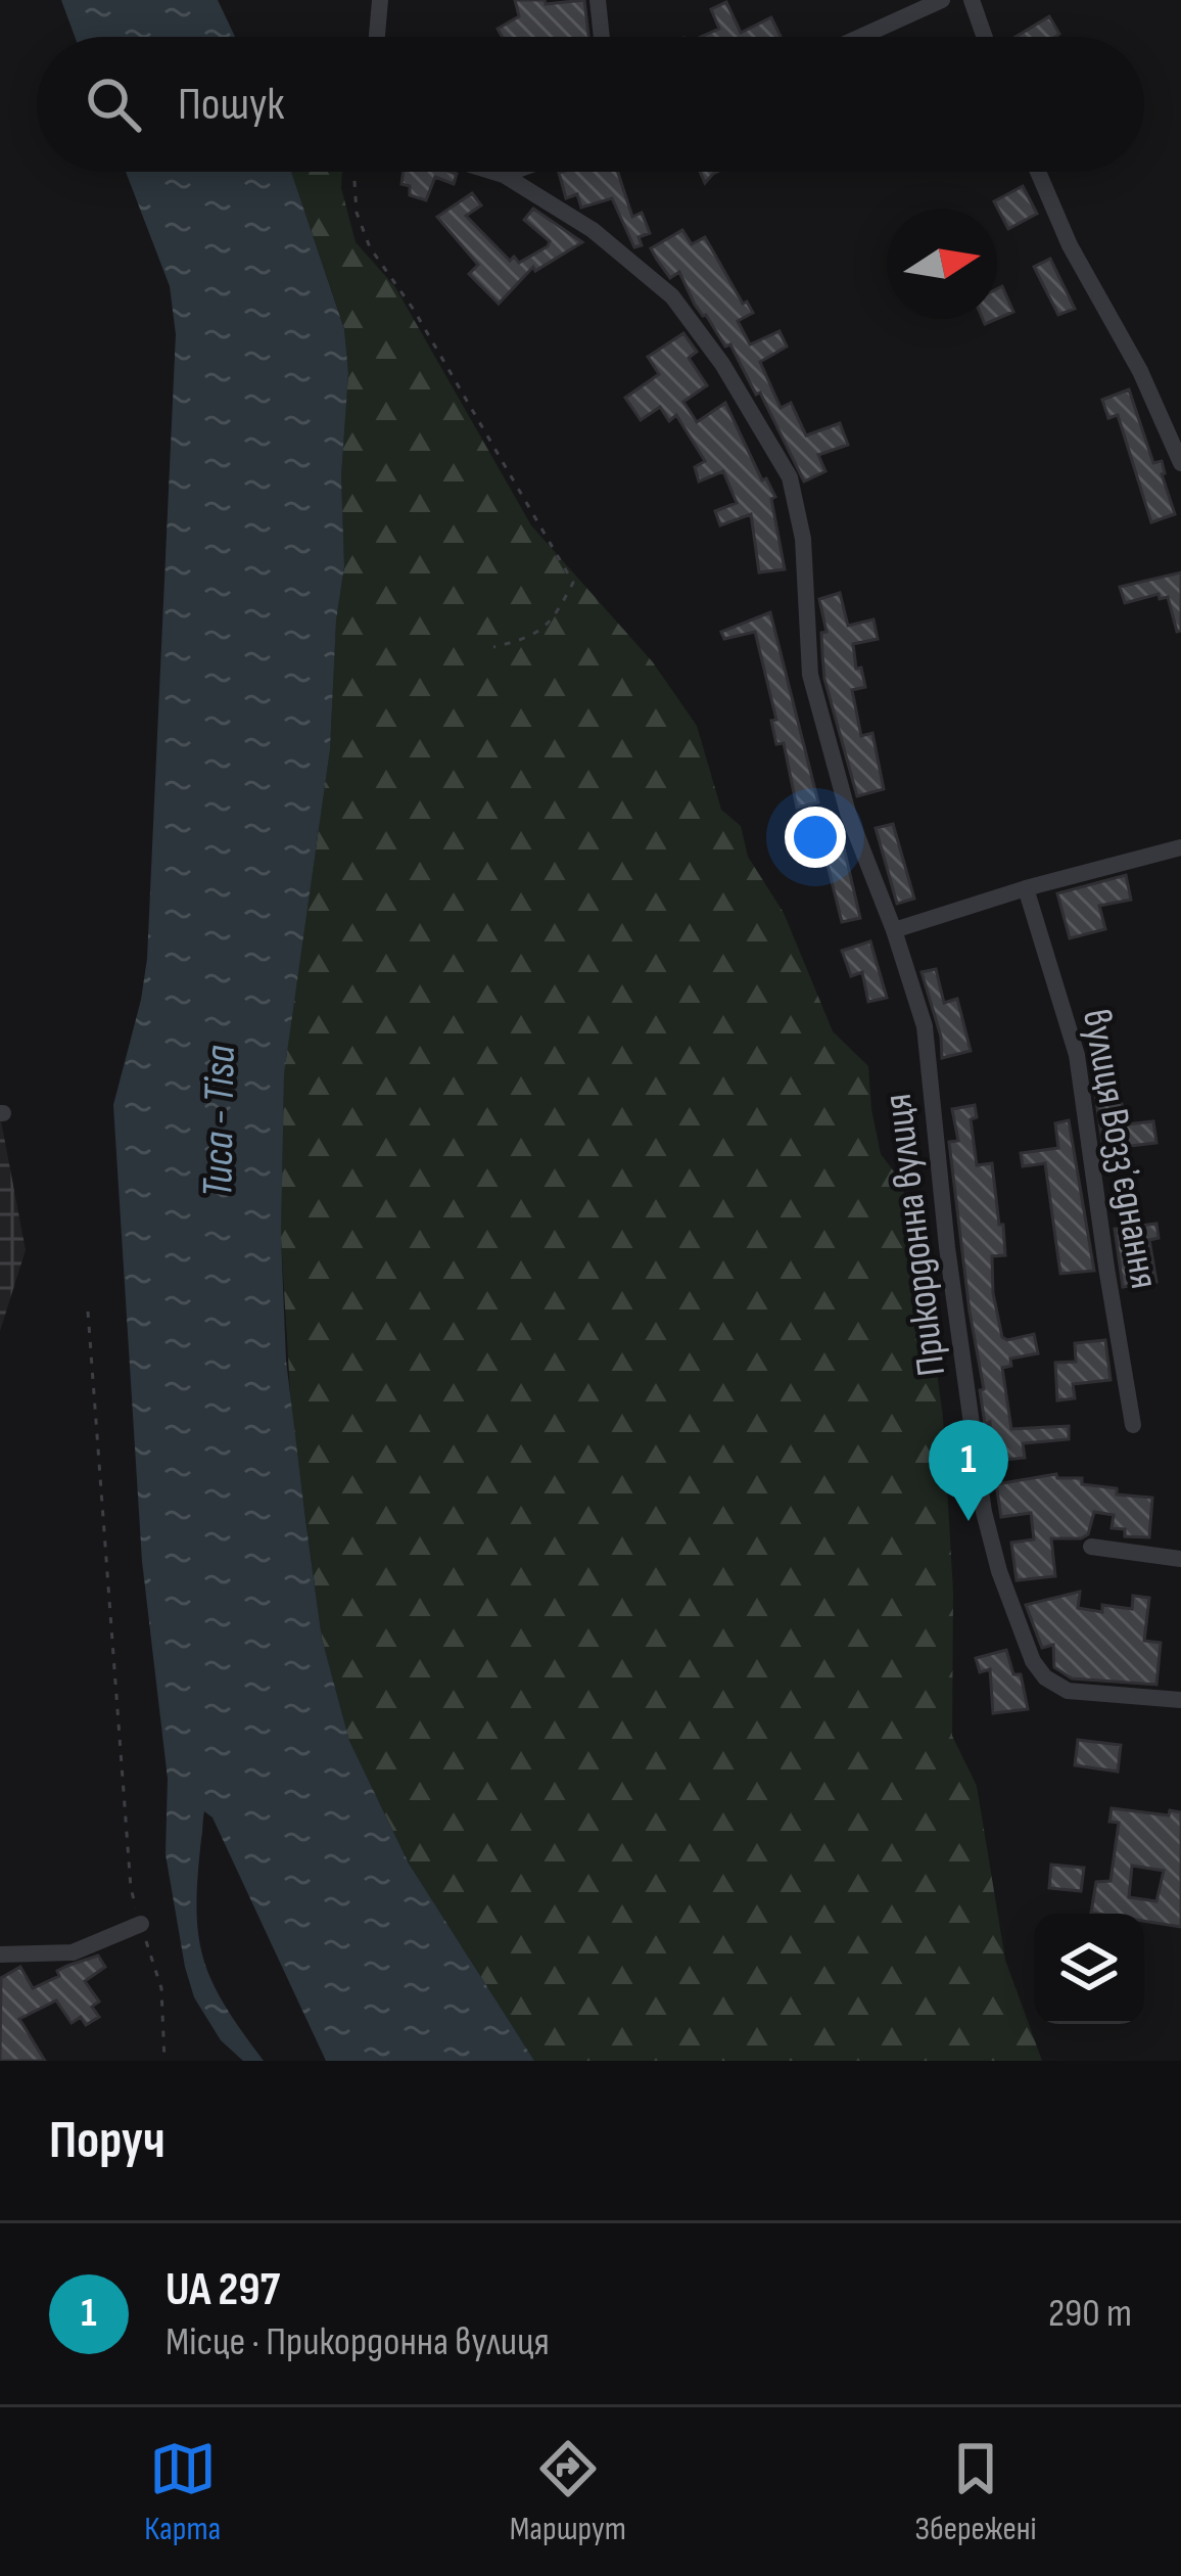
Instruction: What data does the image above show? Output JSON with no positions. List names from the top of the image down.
{
  "streets": {
    "street": ["вулиця Воззʼєднання", "Прикордонна вулиця"]
  },
  "water": ["Тиса - Tisa"],
  "north": "right",
  "page": {
    "search": "Пошук",
    "pins": "1",
    "heading": "Поруч",
    "list": [
      {
        "mark": "1",
        "name": "UA 297",
        "note": "Місце · Прикордонна вулиця",
        "value": "290 m"
      }
    ],
    "nav": ["Карта", "Маршрут", "Збережені"]
  }
}
